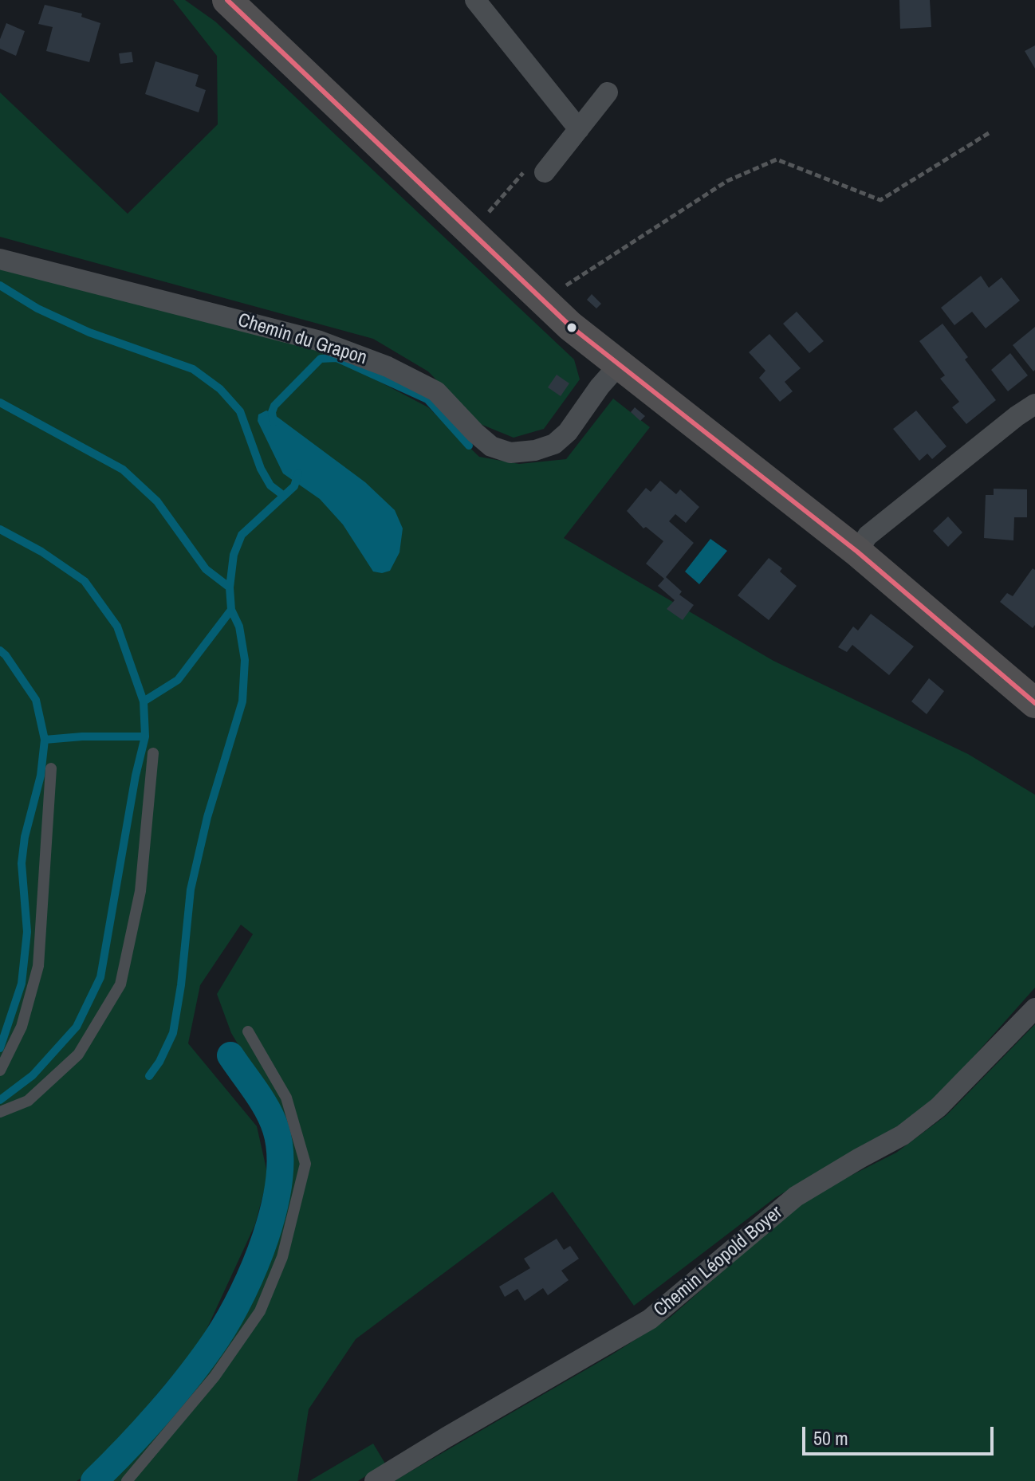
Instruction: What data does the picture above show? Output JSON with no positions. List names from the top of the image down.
{
  "streets": {
    "street": ["Chemin du Grapon", "Chemin Léopold Boyer"]
  },
  "scale_bar": "50 m"
}
